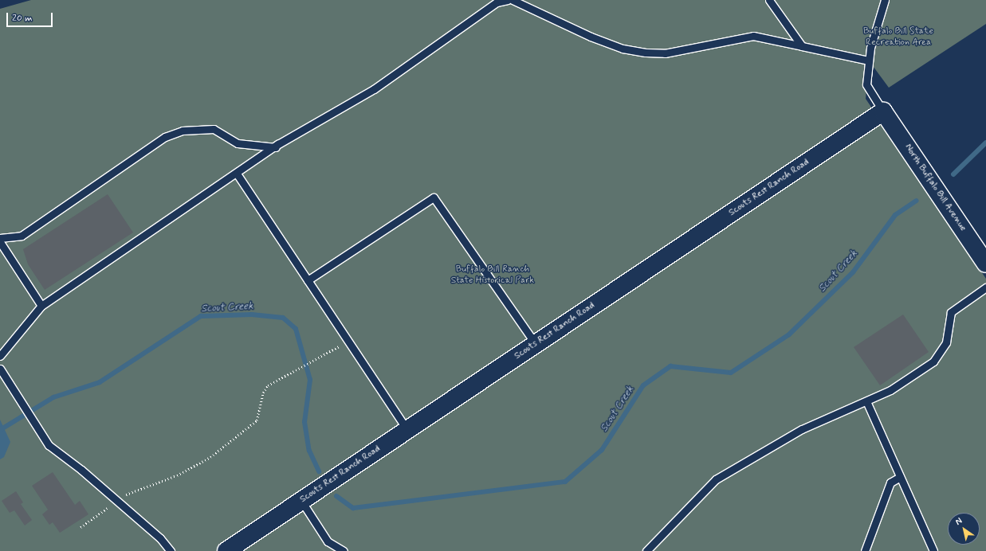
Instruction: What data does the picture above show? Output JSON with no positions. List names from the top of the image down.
{
  "streets": {
    "street": ["Scouts Rest Ranch Road", "North Buffalo Bill Avenue"]
  },
  "crossings": [
    ["Scouts Rest Ranch Road", "North Buffalo Bill Avenue"]
  ],
  "water": ["Scout Creek"],
  "parks": ["Buffalo Bill State Recreation Area", "Buffalo Bill Ranch State Historical Park"],
  "scale_bar": "20 m",
  "north": "top left"
}
